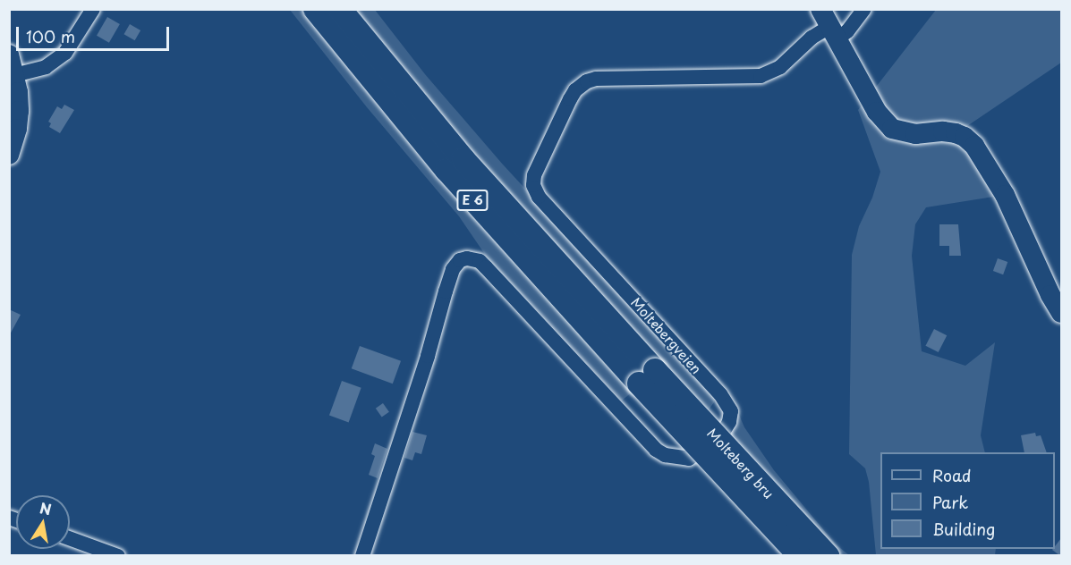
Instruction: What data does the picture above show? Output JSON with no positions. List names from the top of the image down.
{
  "streets": {
    "highway": ["E 6", "Molteberg bru"],
    "street": ["Moltebergveien"]
  },
  "crossings": [
    ["E 6", "Molteberg bru"]
  ],
  "legend": ["Road", "Park", "Building"],
  "scale_bar": "100 m",
  "north": "top"
}
